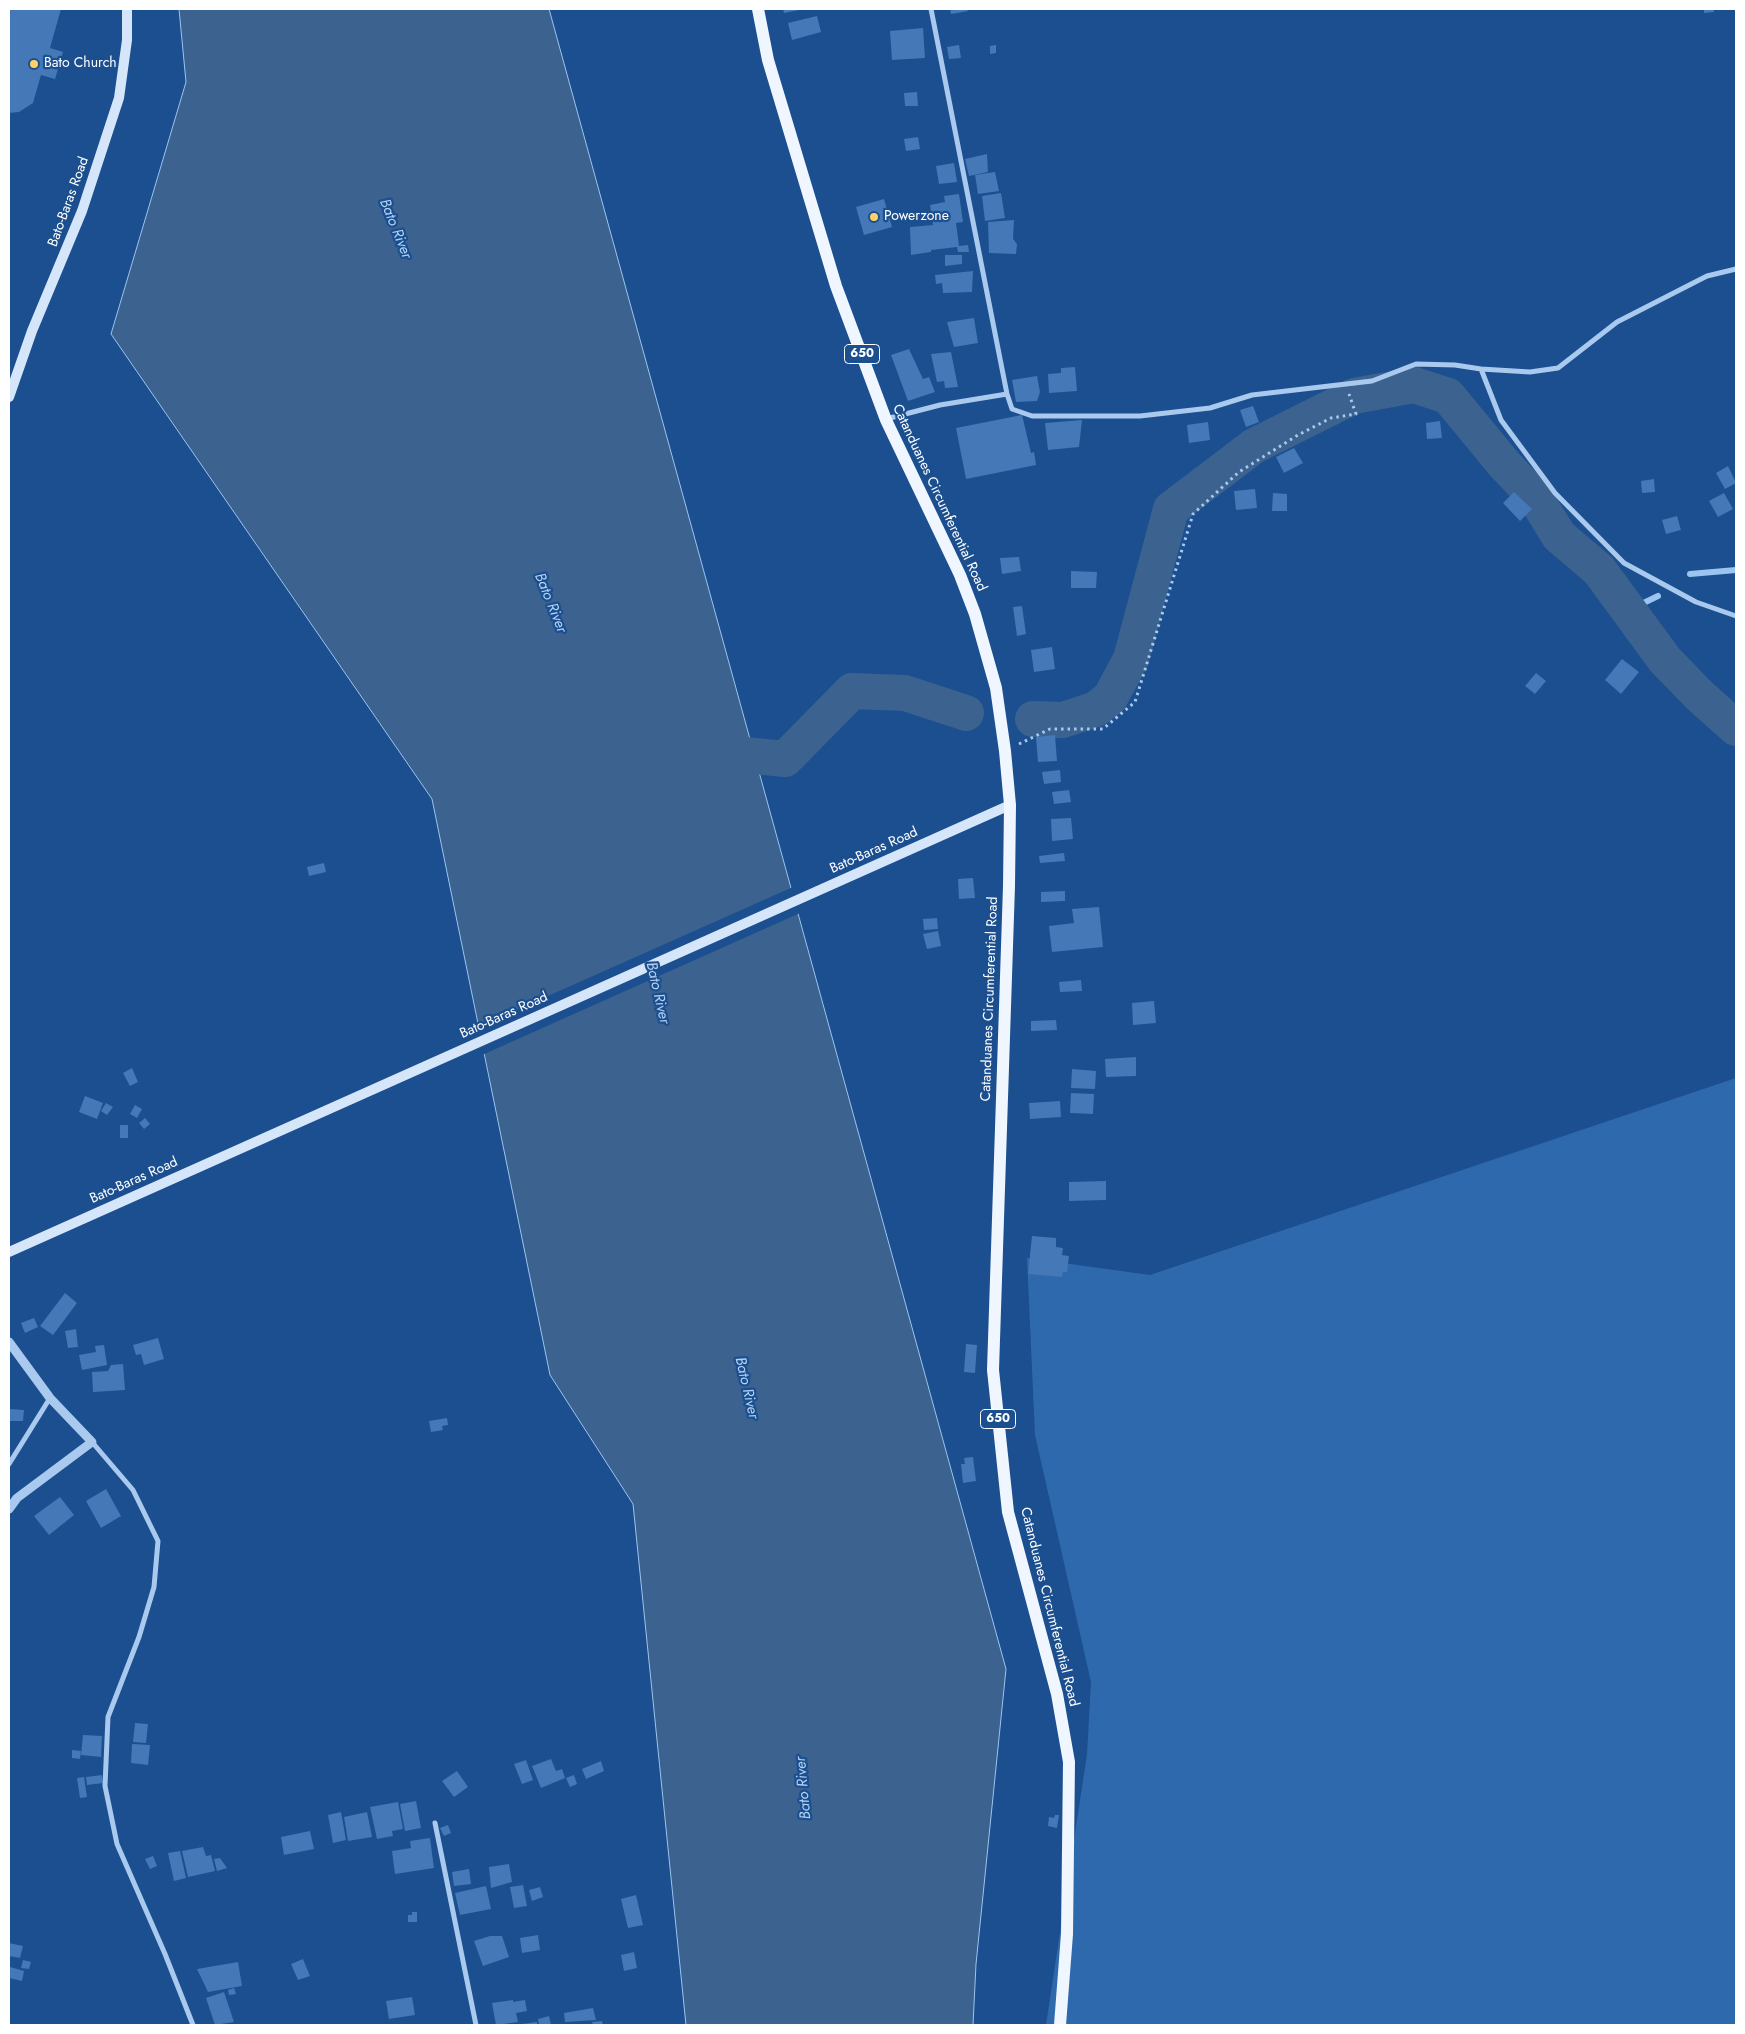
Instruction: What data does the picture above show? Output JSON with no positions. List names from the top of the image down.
{
  "streets": {
    "main road": ["Bato-Baras Road", "650", "Catanduanes Circumferential Road"]
  },
  "crossings": [
    ["Bato-Baras Road", "Catanduanes Circumferential Road"]
  ],
  "water": ["Bato River"],
  "places": ["Bato Church", "Powerzone"]
}
